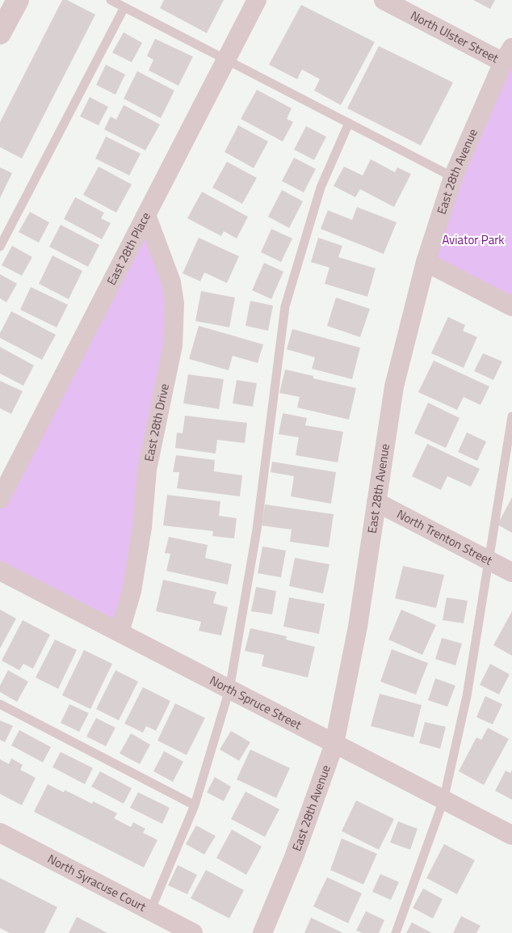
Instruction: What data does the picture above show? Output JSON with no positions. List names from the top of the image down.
{
  "streets": {
    "street": [
      "North Ulster Street",
      "East 28th Avenue",
      "East 28th Place",
      "East 28th Drive",
      "North Trenton Street",
      "North Spruce Street",
      "North Syracuse Court"
    ]
  },
  "crossings": [
    ["North Ulster Street", "East 28th Avenue"],
    ["East 28th Avenue", "North Trenton Street"],
    ["East 28th Avenue", "North Spruce Street"],
    ["East 28th Place", "East 28th Drive"],
    ["East 28th Drive", "North Spruce Street"]
  ],
  "parks": ["Aviator Park"]
}
